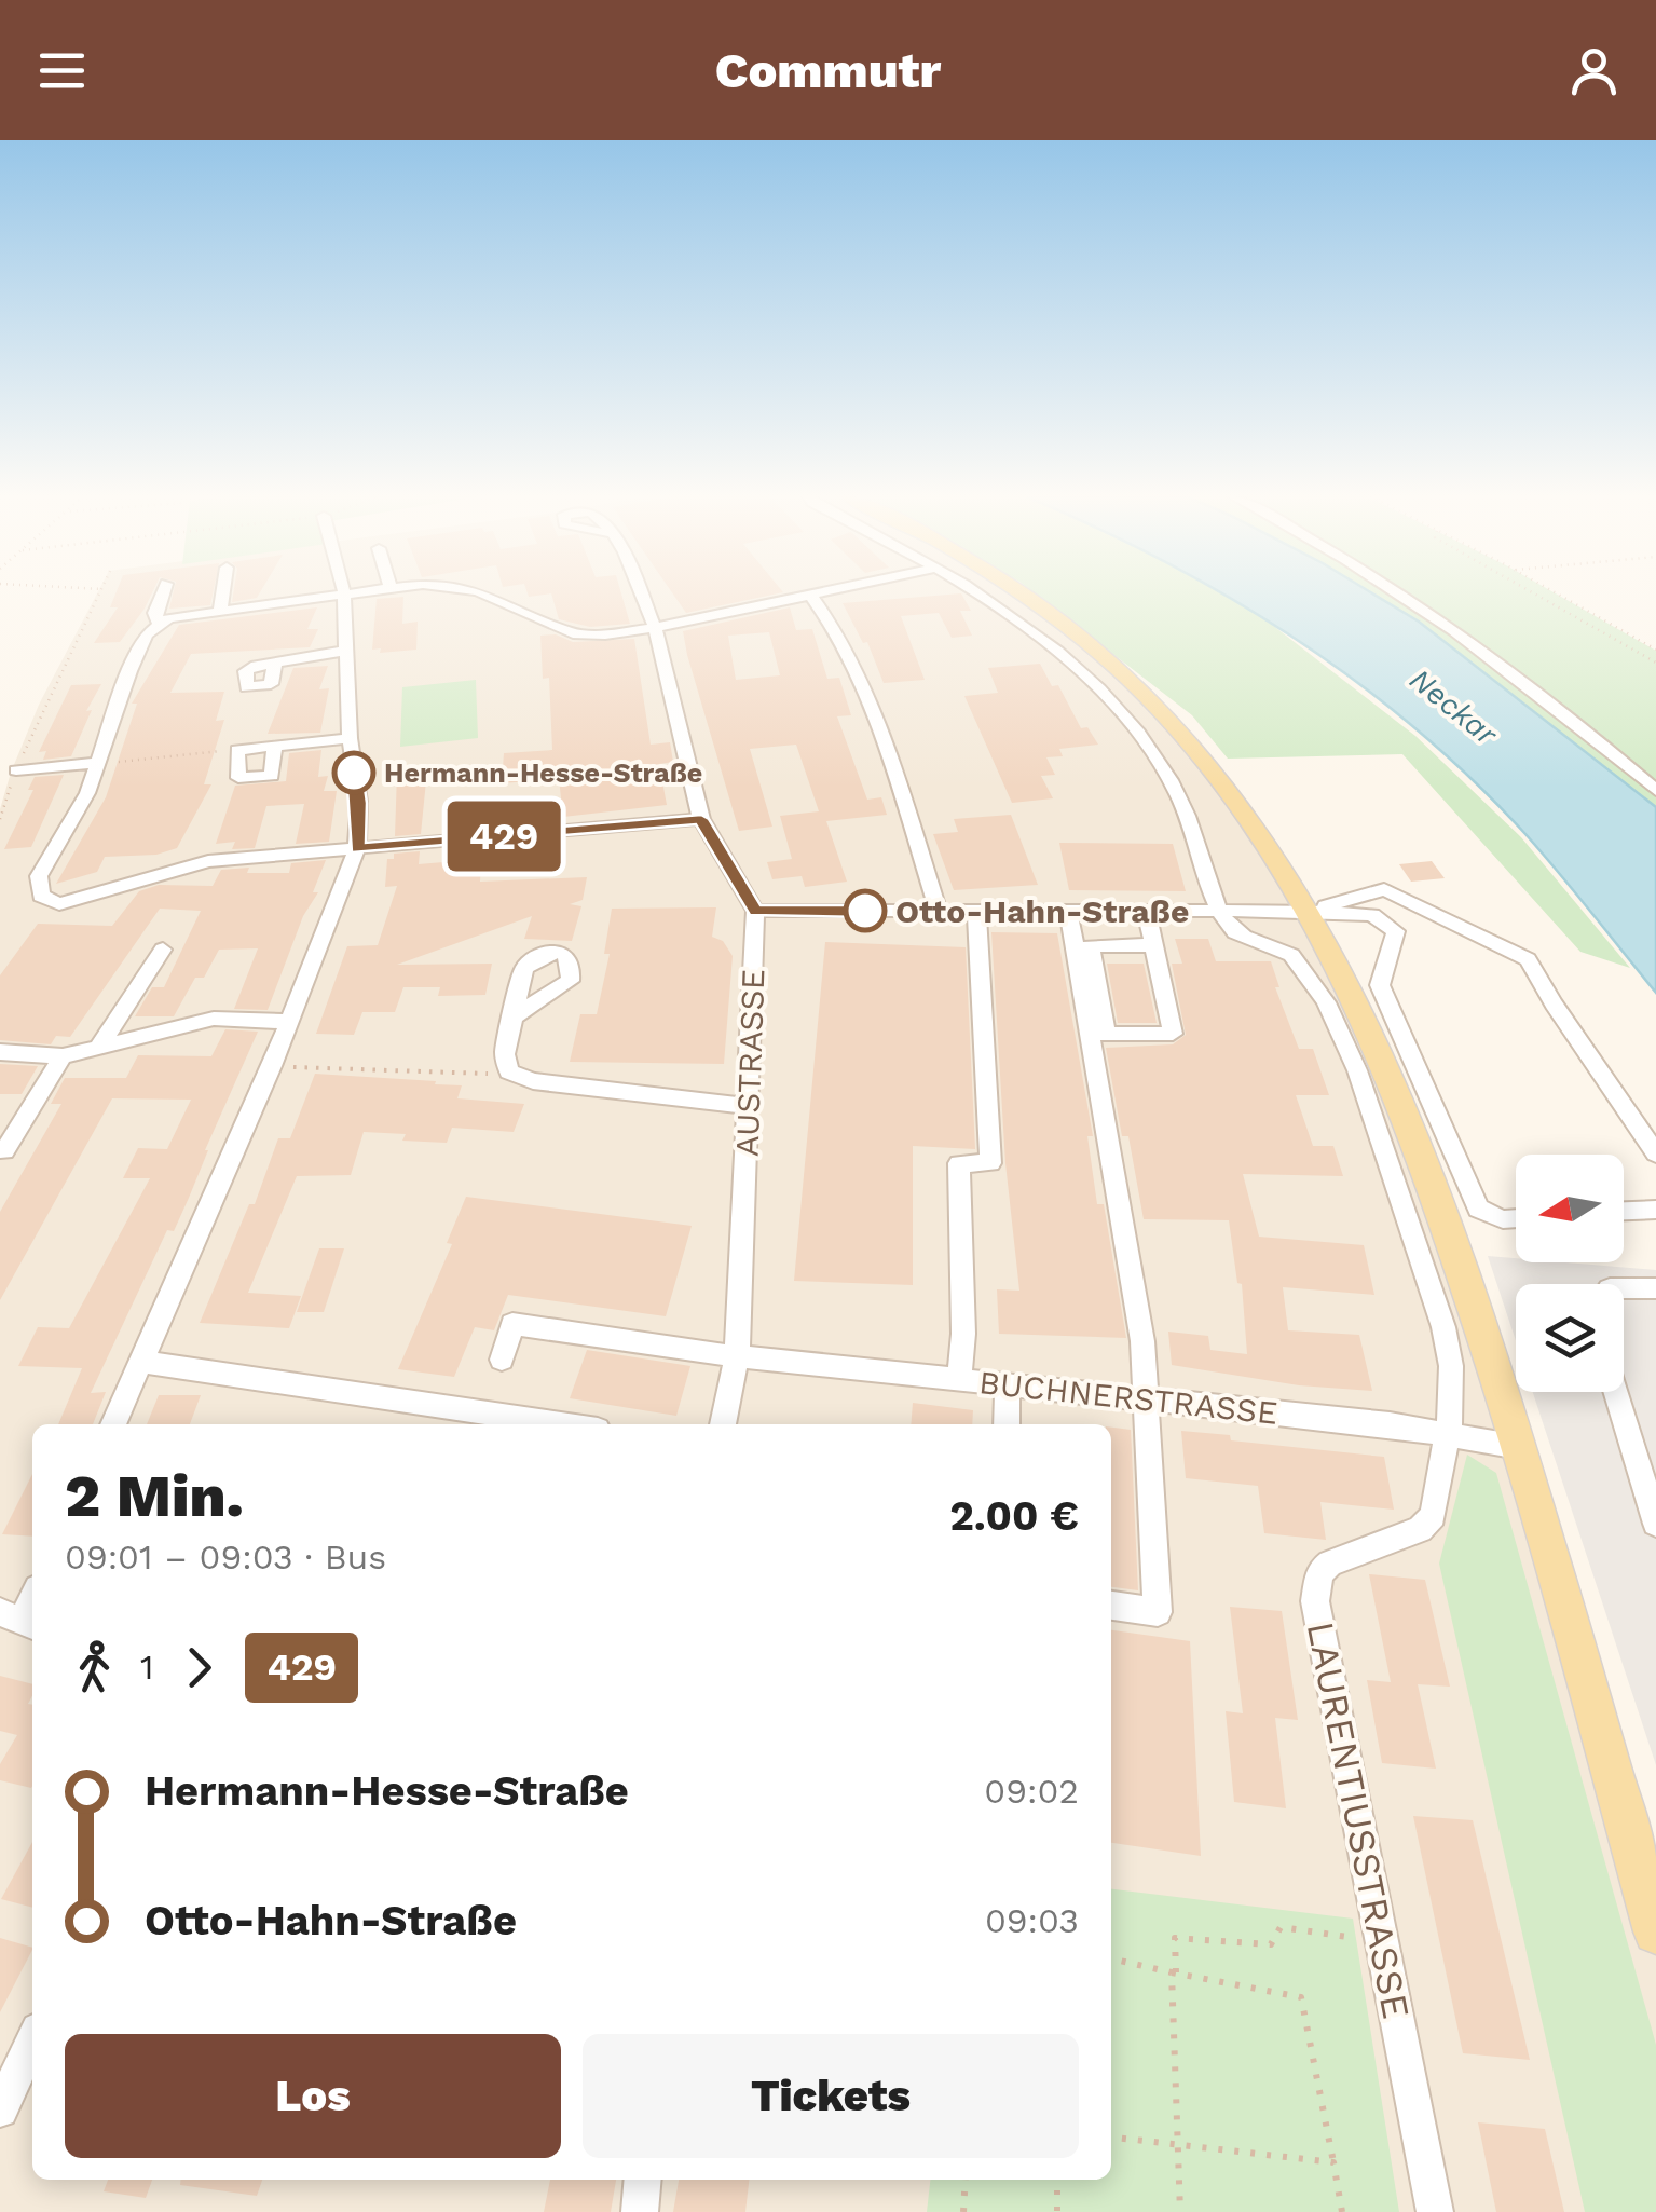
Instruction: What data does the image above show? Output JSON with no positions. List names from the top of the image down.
{
  "streets": {
    "street": ["AUSTRASSE", "BUCHNERSTRASSE", "LAURENTIUSSTRASSE"]
  },
  "crossings": [
    ["AUSTRASSE", "BUCHNERSTRASSE"],
    ["BUCHNERSTRASSE", "LAURENTIUSSTRASSE"]
  ],
  "water": ["Neckar"],
  "places": ["Hermann-Hesse-Straße", "Otto-Hahn-Straße"],
  "lines": ["bus line 429"],
  "north": "left",
  "page": {
    "header": "Commutr",
    "on_map": "429",
    "heading": ["2 Min.", "09:01 – 09:03 · Bus", "2.00 €"],
    "legs": ["1", "429"],
    "list": [
      {
        "name": "Hermann-Hesse-Straße",
        "value": "09:02"
      },
      {
        "name": "Otto-Hahn-Straße",
        "value": "09:03"
      }
    ],
    "buttons": ["Los", "Tickets"]
  }
}
